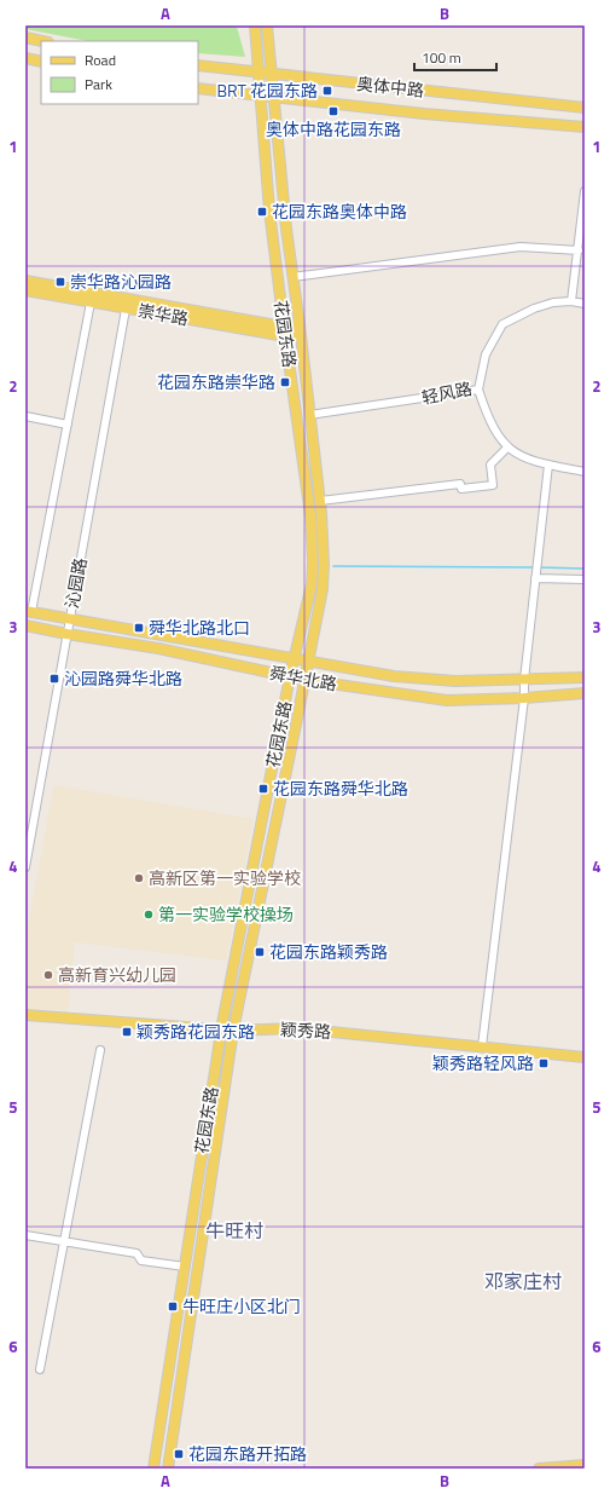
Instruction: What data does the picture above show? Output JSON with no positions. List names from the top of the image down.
{
  "streets": {
    "main road": [
      "奥体中路",
      "崇华路",
      "花园东路",
      "舜华北路",
      "颖秀路"
    ],
    "street": ["轻风路", "沁园路"]
  },
  "crossings": [
    ["奥体中路", "花园东路"],
    ["崇华路", "花园东路"],
    ["崇华路", "沁园路"],
    ["花园东路", "轻风路"],
    ["花园东路", "舜华北路"],
    ["花园东路", "颖秀路"],
    ["沁园路", "舜华北路"]
  ],
  "districts": ["牛旺村", "邓家庄村"],
  "places": {
    "transit": [
      "BRT 花园东路",
      "奥体中路花园东路",
      "花园东路奥体中路",
      "崇华路沁园路",
      "花园东路崇华路",
      "舜华北路北口",
      "沁园路舜华北路",
      "花园东路舜华北路",
      "花园东路颖秀路",
      "颖秀路花园东路",
      "颖秀路轻风路",
      "牛旺庄小区北门",
      "花园东路开拓路"
    ],
    "other": ["高新区第一实验学校", "第一实验学校操场", "高新育兴幼儿园"]
  },
  "legend": ["Road", "Park"],
  "scale_bar": "100 m",
  "grid": {
    "columns": ["A", "B"],
    "rows": [
      "1",
      "2",
      "3",
      "4",
      "5",
      "6"
    ]
  }
}
